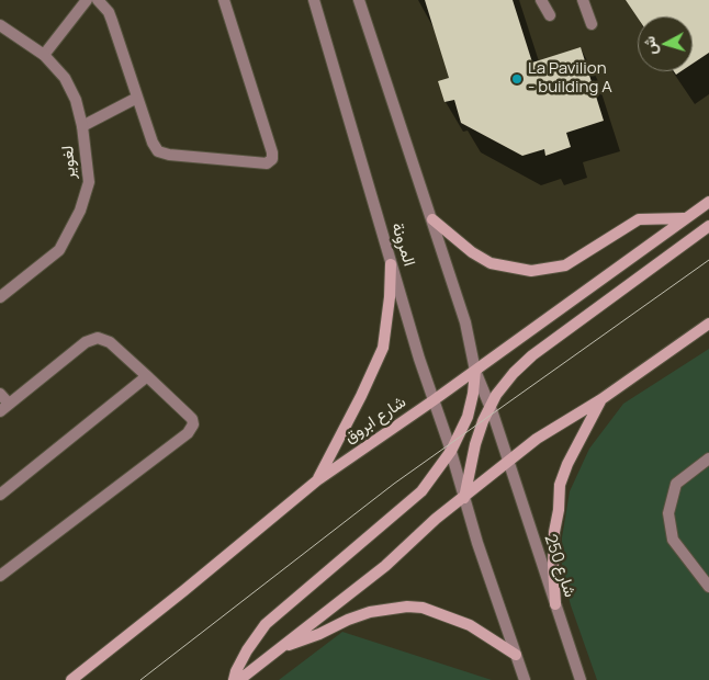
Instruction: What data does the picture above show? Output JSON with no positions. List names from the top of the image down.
{
  "streets": {
    "street": [
      "لغوير",
      "المرونة",
      "شارع ابروق",
      "شارع 250"
    ]
  },
  "crossings": [
    ["المرونة", "شارع ابروق"]
  ],
  "places": ["La Pavilion - building A"],
  "north": "left"
}
